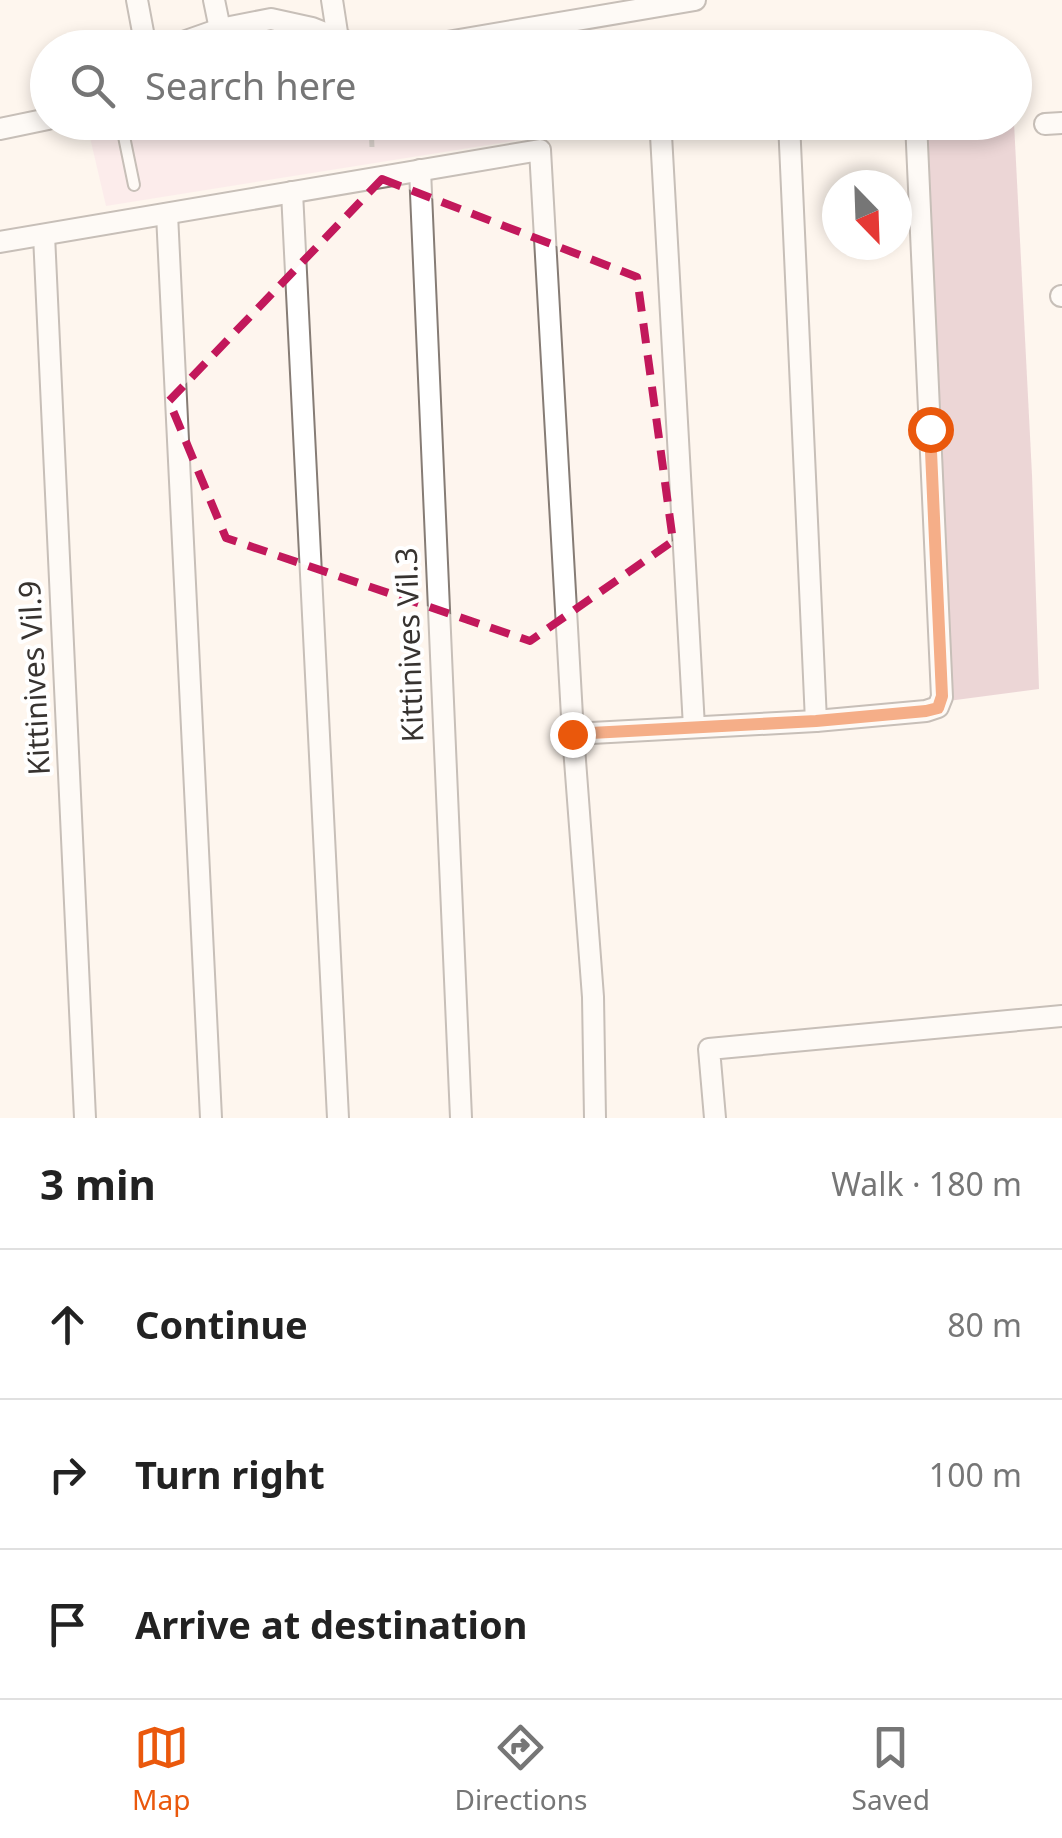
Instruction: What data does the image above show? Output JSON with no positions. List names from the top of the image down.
{
  "streets": {
    "street": ["Kittinives Vil.3", "Kittinives Vil.9"]
  },
  "north": "bottom right",
  "page": {
    "search": "Search here",
    "heading": ["3 min", "Walk · 180 m"],
    "list": [
      ["Continue", "80 m"],
      ["Turn right", "100 m"],
      "Arrive at destination"
    ],
    "nav": ["Map", "Directions", "Saved"]
  }
}
